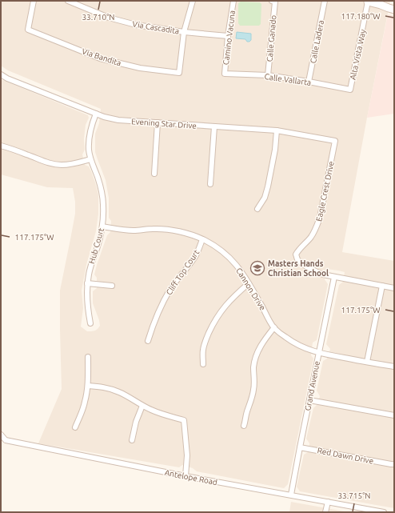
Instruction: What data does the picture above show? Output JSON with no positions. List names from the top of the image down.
{
  "streets": {
    "street": [
      "Via Cascadita",
      "Camino Vacuna",
      "Calle Ganado",
      "Calle Ladera",
      "Alta Vista Way",
      "Via Bandita",
      "Calle Vallarta",
      "Evening Star Drive",
      "Eagle Crest Drive",
      "Hub Court",
      "Cliff Top Court",
      "Cannon Drive",
      "Grand Avenue",
      "Red Dawn Drive",
      "Antelope Road"
    ]
  },
  "crossings": [
    ["Via Cascadita", "Camino Vacuna"],
    ["Via Cascadita", "Via Bandita"],
    ["Camino Vacuna", "Calle Vallarta"],
    ["Calle Ganado", "Calle Vallarta"],
    ["Calle Ladera", "Calle Vallarta"],
    ["Alta Vista Way", "Calle Vallarta"],
    ["Evening Star Drive", "Eagle Crest Drive"],
    ["Evening Star Drive", "Hub Court"],
    ["Eagle Crest Drive", "Grand Avenue"],
    ["Hub Court", "Cannon Drive"],
    ["Cliff Top Court", "Cannon Drive"],
    ["Cannon Drive", "Grand Avenue"],
    ["Grand Avenue", "Red Dawn Drive"],
    ["Grand Avenue", "Antelope Road"]
  ],
  "places": {
    "school or university": ["Masters Hands Christian School"]
  },
  "coordinates": [
    "117.180°W",
    "33.710°N",
    "117.175°W",
    "33.715°N"
  ]
}
